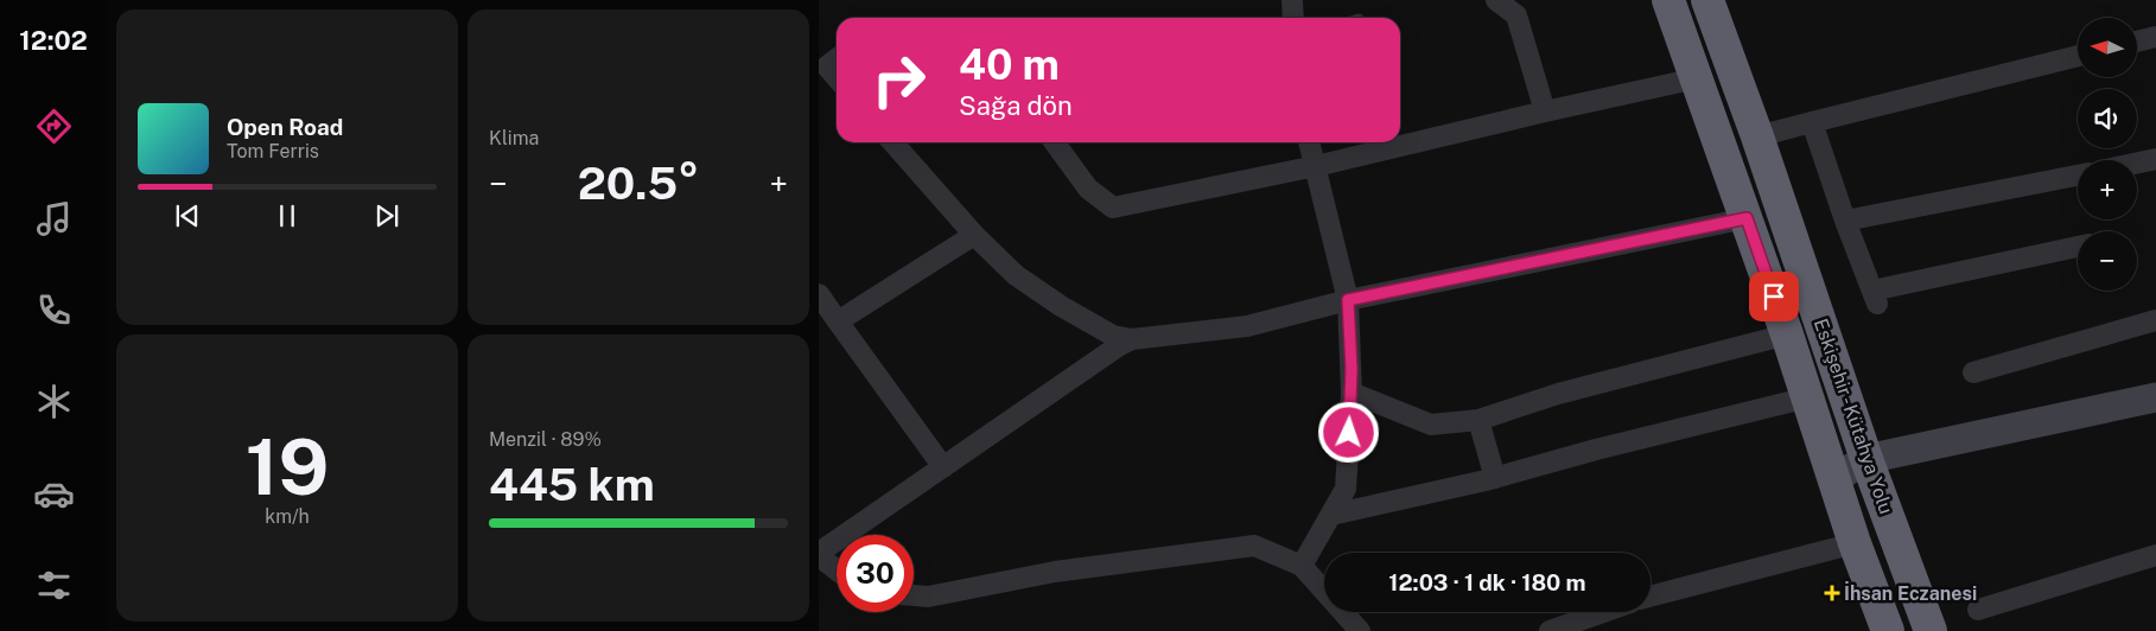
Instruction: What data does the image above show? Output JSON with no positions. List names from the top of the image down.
{
  "streets": {
    "highway": ["Eskişehir - Kütahya Yolu"]
  },
  "places": {
    "health": ["İhsan Eczanesi"]
  },
  "north": "left",
  "page": {
    "tabs": "12:02",
    "tile": [
      "Klima",
      ["19", "km/h"],
      ["Menzil · 89%", "445 km"]
    ],
    "map_buttons": ["+", "−"],
    "turn": ["40 m", "Sağa dön"],
    "song": ["Open Road", "Tom Ferris"],
    "heat": ["−", "20.5°", "+"],
    "limit": "30",
    "trip": "12:03 · 1 dk · 180 m"
  }
}
